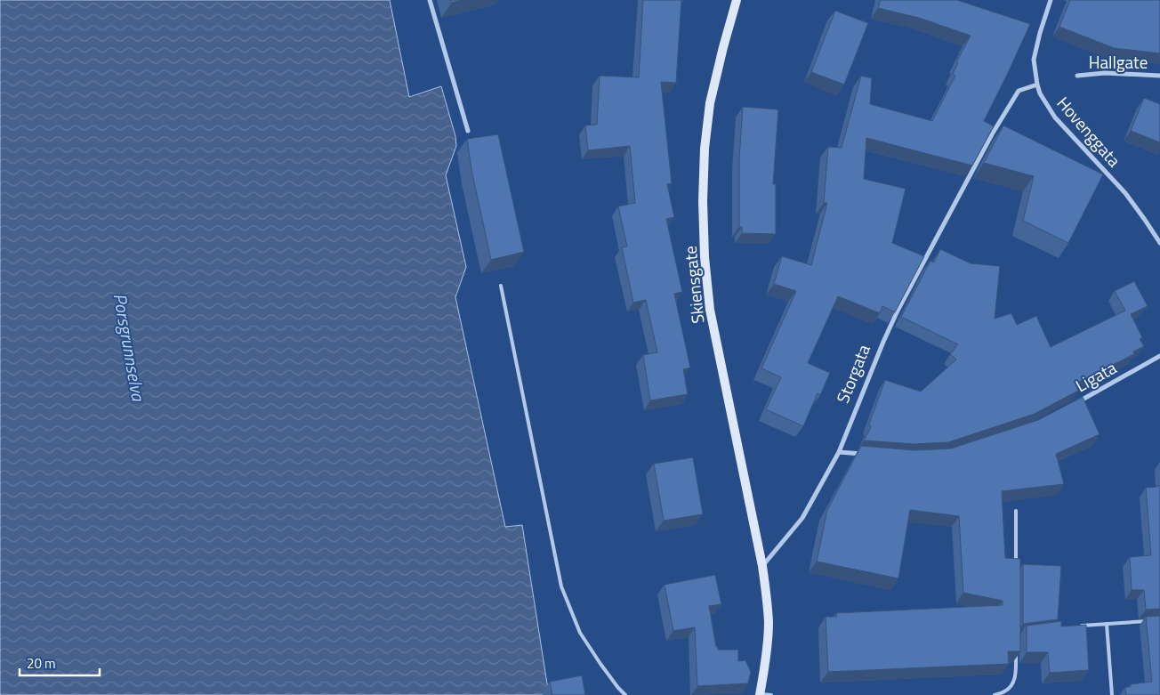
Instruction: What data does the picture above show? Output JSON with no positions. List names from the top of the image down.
{
  "streets": {
    "street": [
      "Hallgate",
      "Hovenggata",
      "Skiensgate",
      "Storgata",
      "Ligata"
    ]
  },
  "crossings": [
    ["Hovenggata", "Storgata"],
    ["Skiensgate", "Storgata"]
  ],
  "water": ["Porsgrunnselva"],
  "scale_bar": "20 m"
}
